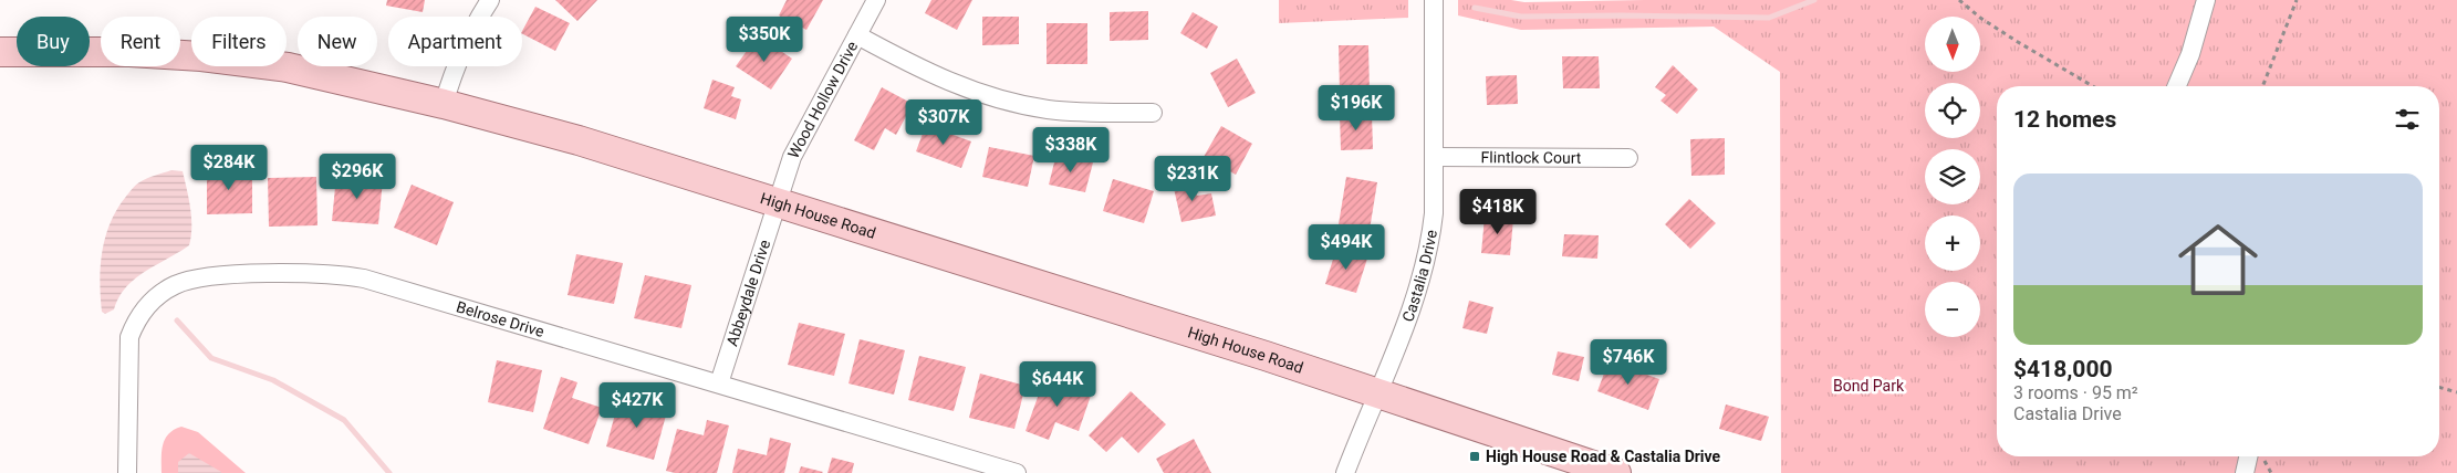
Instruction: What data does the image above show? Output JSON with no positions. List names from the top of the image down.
{
  "streets": {
    "main road": ["High House Road"],
    "street": [
      "Wood Hollow Drive",
      "Flintlock Court",
      "Castalia Drive",
      "Abbeydale Drive",
      "Belrose Drive"
    ]
  },
  "crossings": [
    ["Wood Hollow Drive", "High House Road"],
    ["Wood Hollow Drive", "Abbeydale Drive"],
    ["Flintlock Court", "Castalia Drive"],
    ["High House Road", "Castalia Drive"],
    ["High House Road", "Abbeydale Drive"],
    ["Abbeydale Drive", "Belrose Drive"]
  ],
  "parks": ["Bond Park"],
  "places": {
    "transit": ["High House Road & Castalia Drive"]
  },
  "north": "bottom",
  "page": {
    "map_buttons": ["+", "−"],
    "price": [
      "$350K",
      "$196K",
      "$307K",
      "$338K",
      "$284K",
      "$296K",
      "$231K",
      "$418K",
      "$494K",
      "$746K",
      "$644K",
      "$427K"
    ],
    "chip": [
      "Buy",
      "Rent",
      "Filters",
      "New",
      "Apartment"
    ],
    "heading": "12 homes",
    "list": [
      {
        "name": "$418,000",
        "note": "3 rooms · 95 m² · Castalia Drive"
      }
    ]
  }
}
